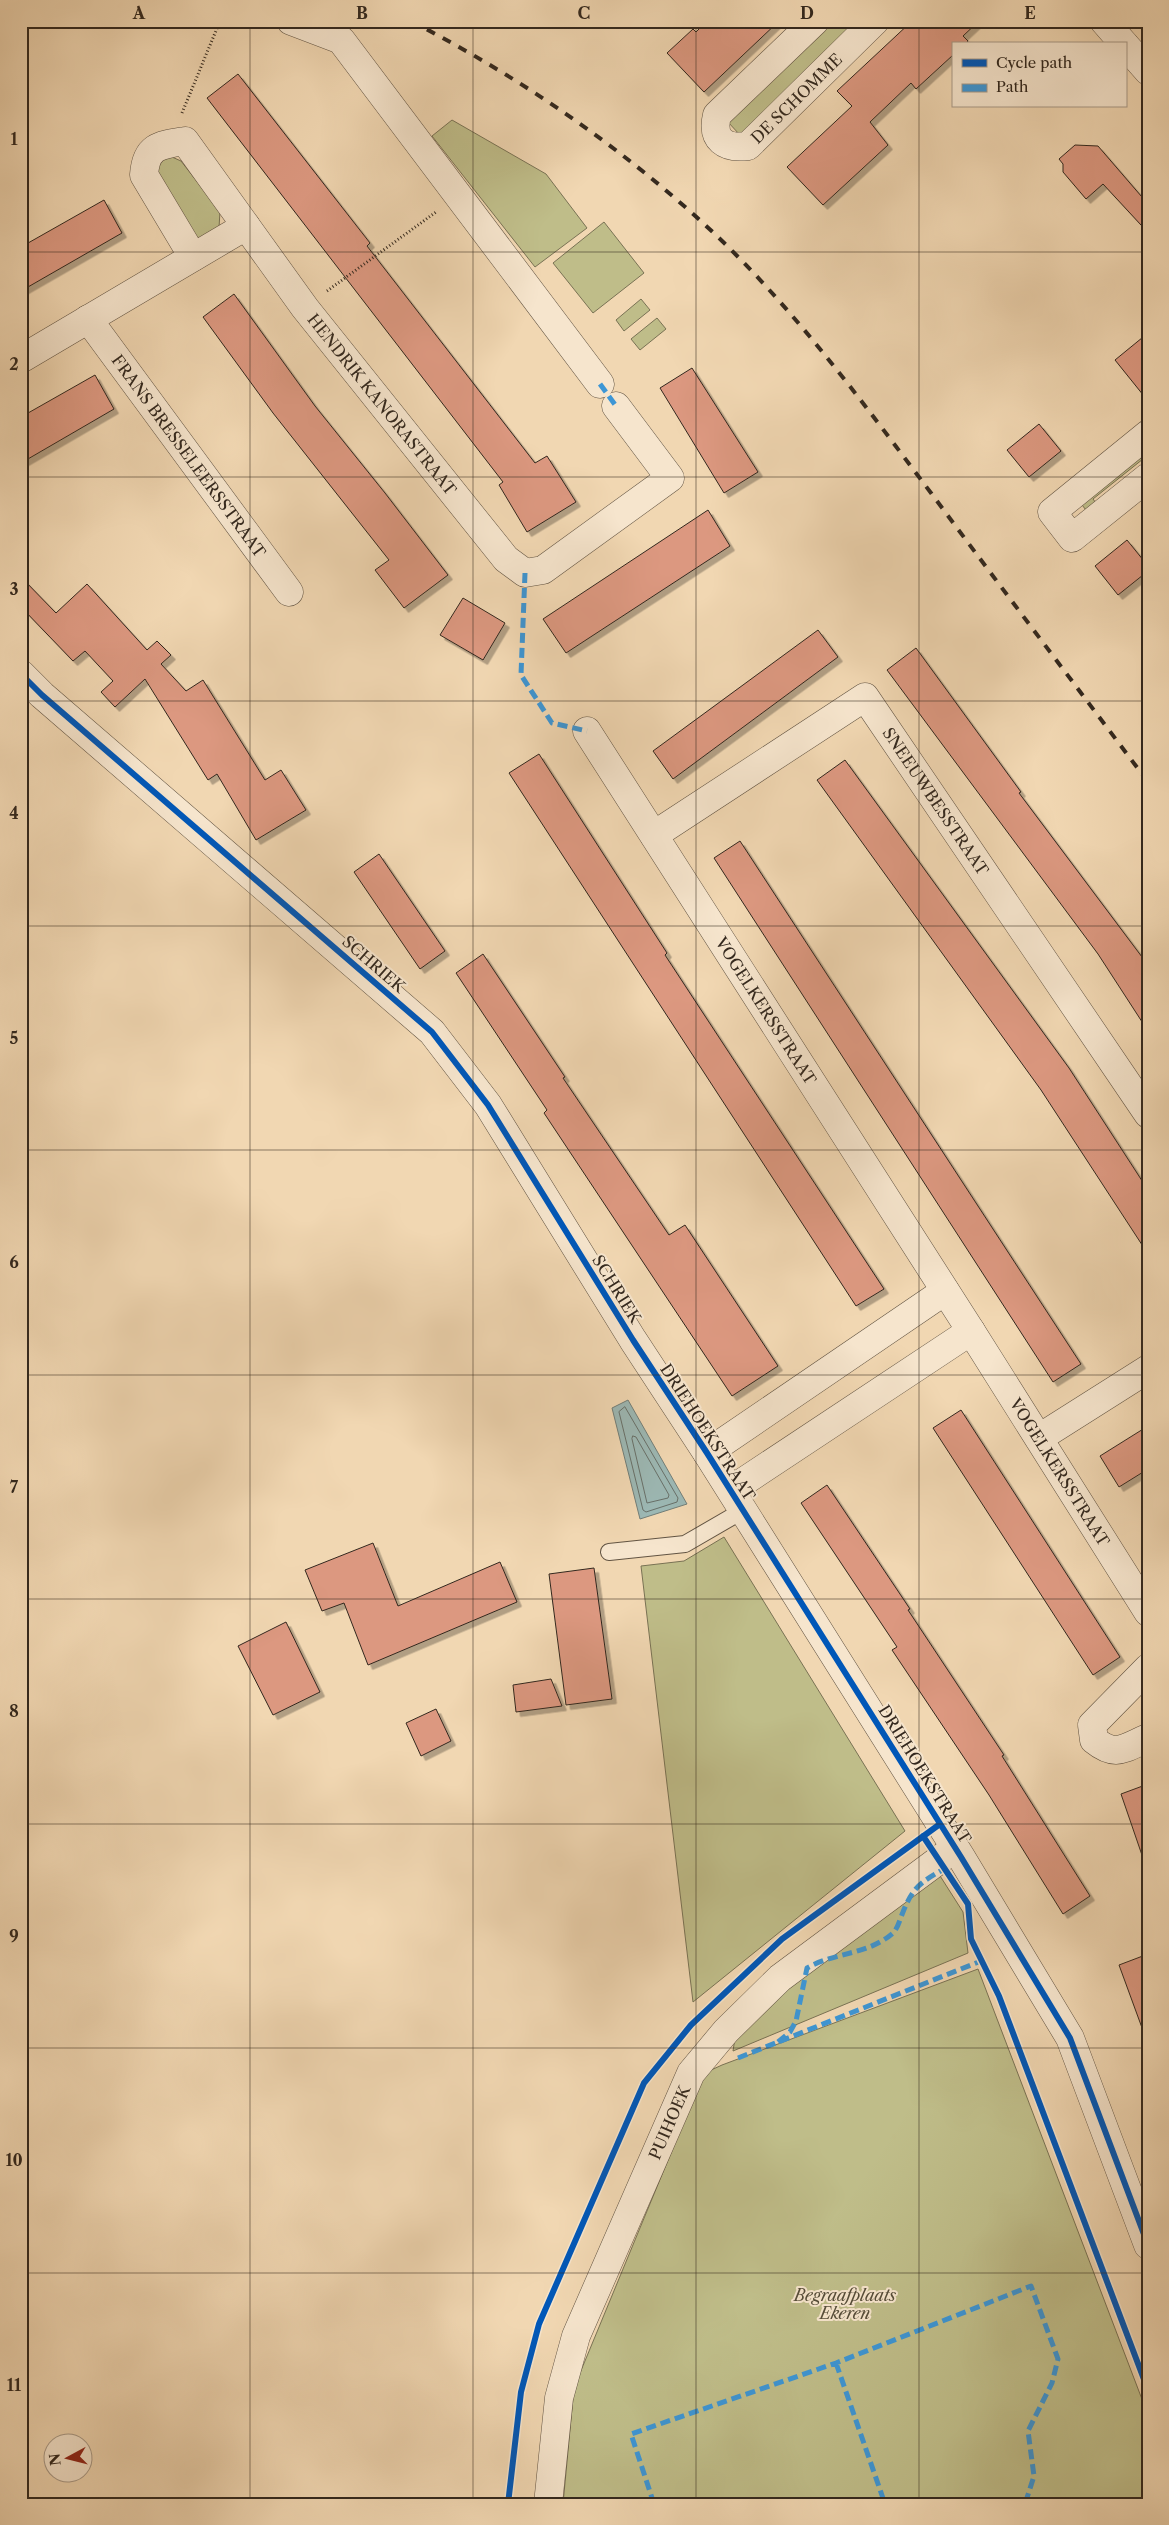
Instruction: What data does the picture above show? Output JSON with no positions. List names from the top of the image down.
{
  "streets": {
    "street": [
      "DE SCHOMME",
      "HENDRIK KANORASTRAAT",
      "FRANS BRESSELEERSSTRAAT",
      "SNEEUWBESSTRAAT",
      "SCHRIEK",
      "VOGELKERSSTRAAT",
      "DRIEHOEKSTRAAT",
      "PUIHOEK"
    ]
  },
  "crossings": [
    ["SNEEUWBESSTRAAT", "VOGELKERSSTRAAT"],
    ["SCHRIEK", "DRIEHOEKSTRAAT"],
    ["DRIEHOEKSTRAAT", "PUIHOEK"]
  ],
  "parks": ["Begraafplaats Ekeren"],
  "legend": ["Cycle path", "Path"],
  "north": "left",
  "grid": {
    "columns": [
      "A",
      "B",
      "C",
      "D",
      "E"
    ],
    "rows": [
      "1",
      "2",
      "3",
      "4",
      "5",
      "6",
      "7",
      "8",
      "9",
      "10",
      "11"
    ]
  }
}
